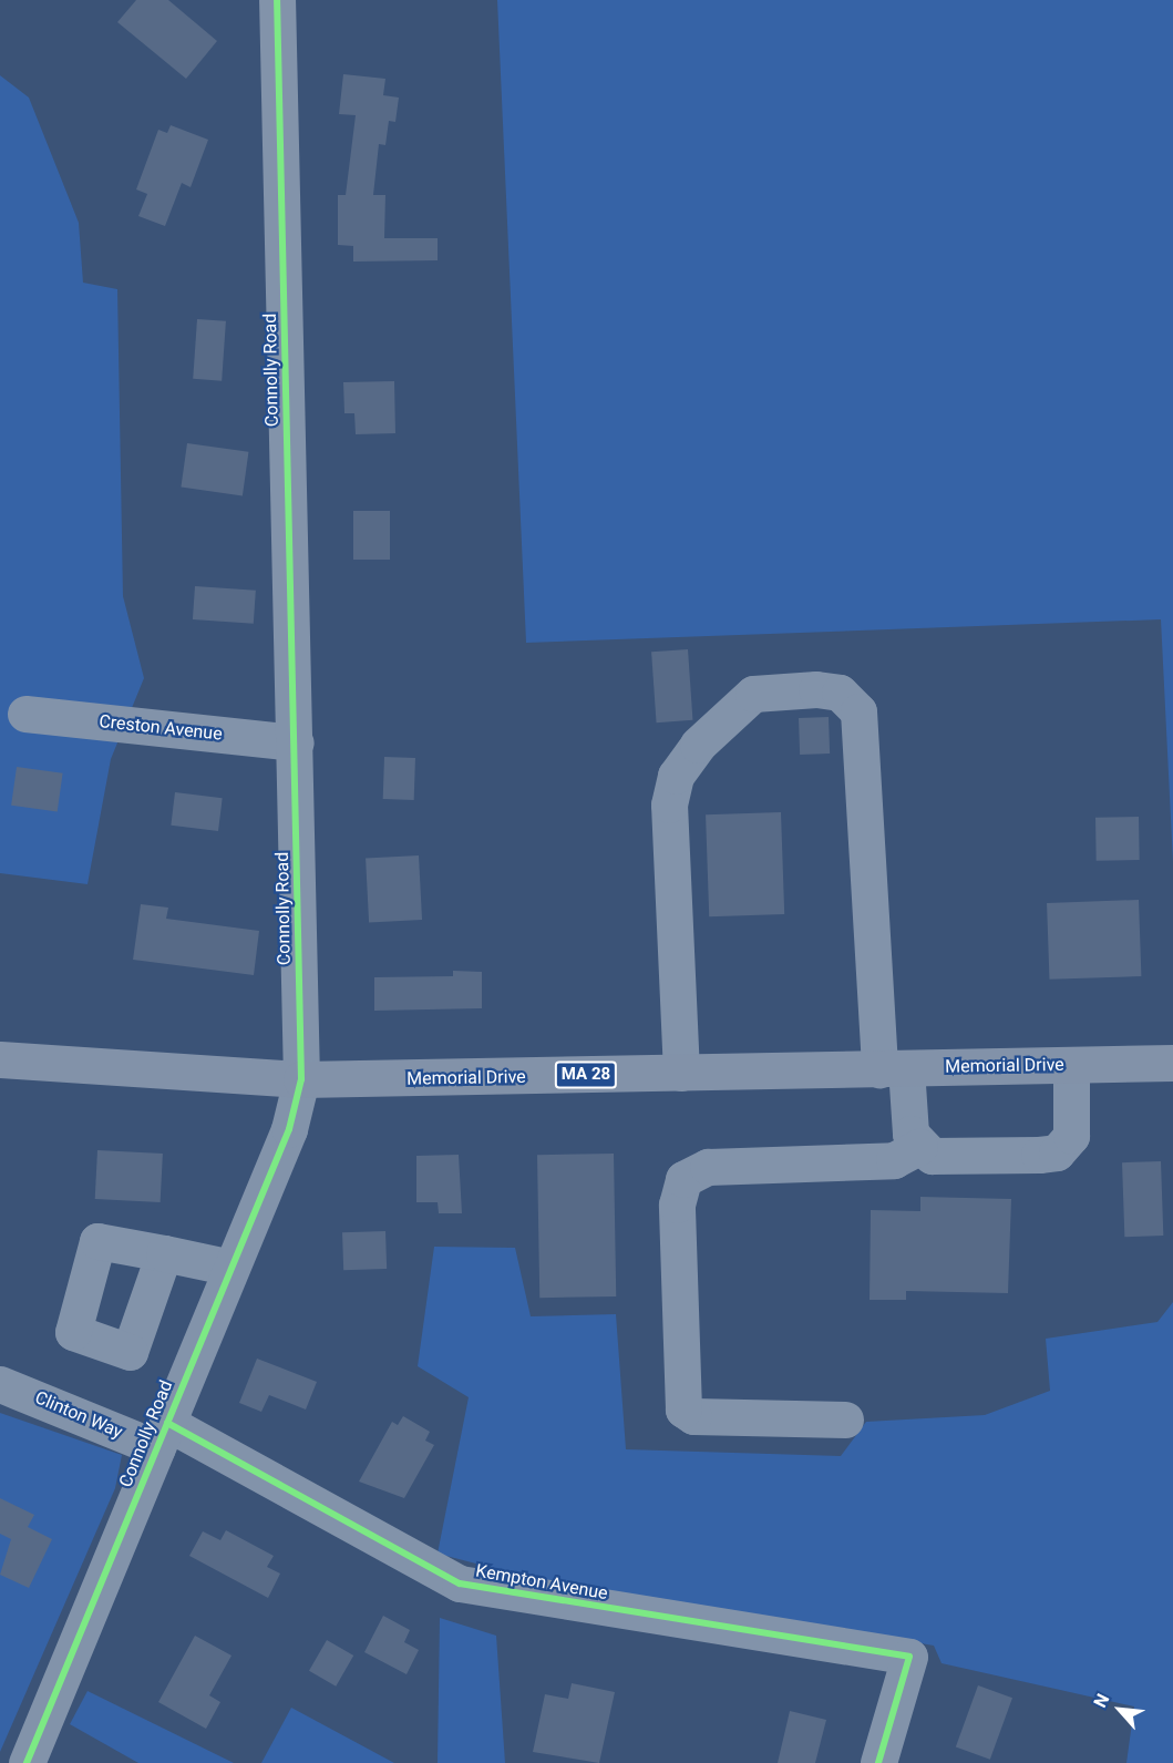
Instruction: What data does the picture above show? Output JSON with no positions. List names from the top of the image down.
{
  "streets": {
    "main road": ["Memorial Drive", "MA 28"],
    "street": [
      "Connolly Road",
      "Creston Avenue",
      "Clinton Way",
      "Kempton Avenue"
    ]
  },
  "crossings": [
    ["Connolly Road", "Creston Avenue"],
    ["Connolly Road", "Memorial Drive"],
    ["Connolly Road", "Clinton Way"],
    ["Connolly Road", "Kempton Avenue"],
    ["Clinton Way", "Kempton Avenue"]
  ],
  "north": "top left"
}
